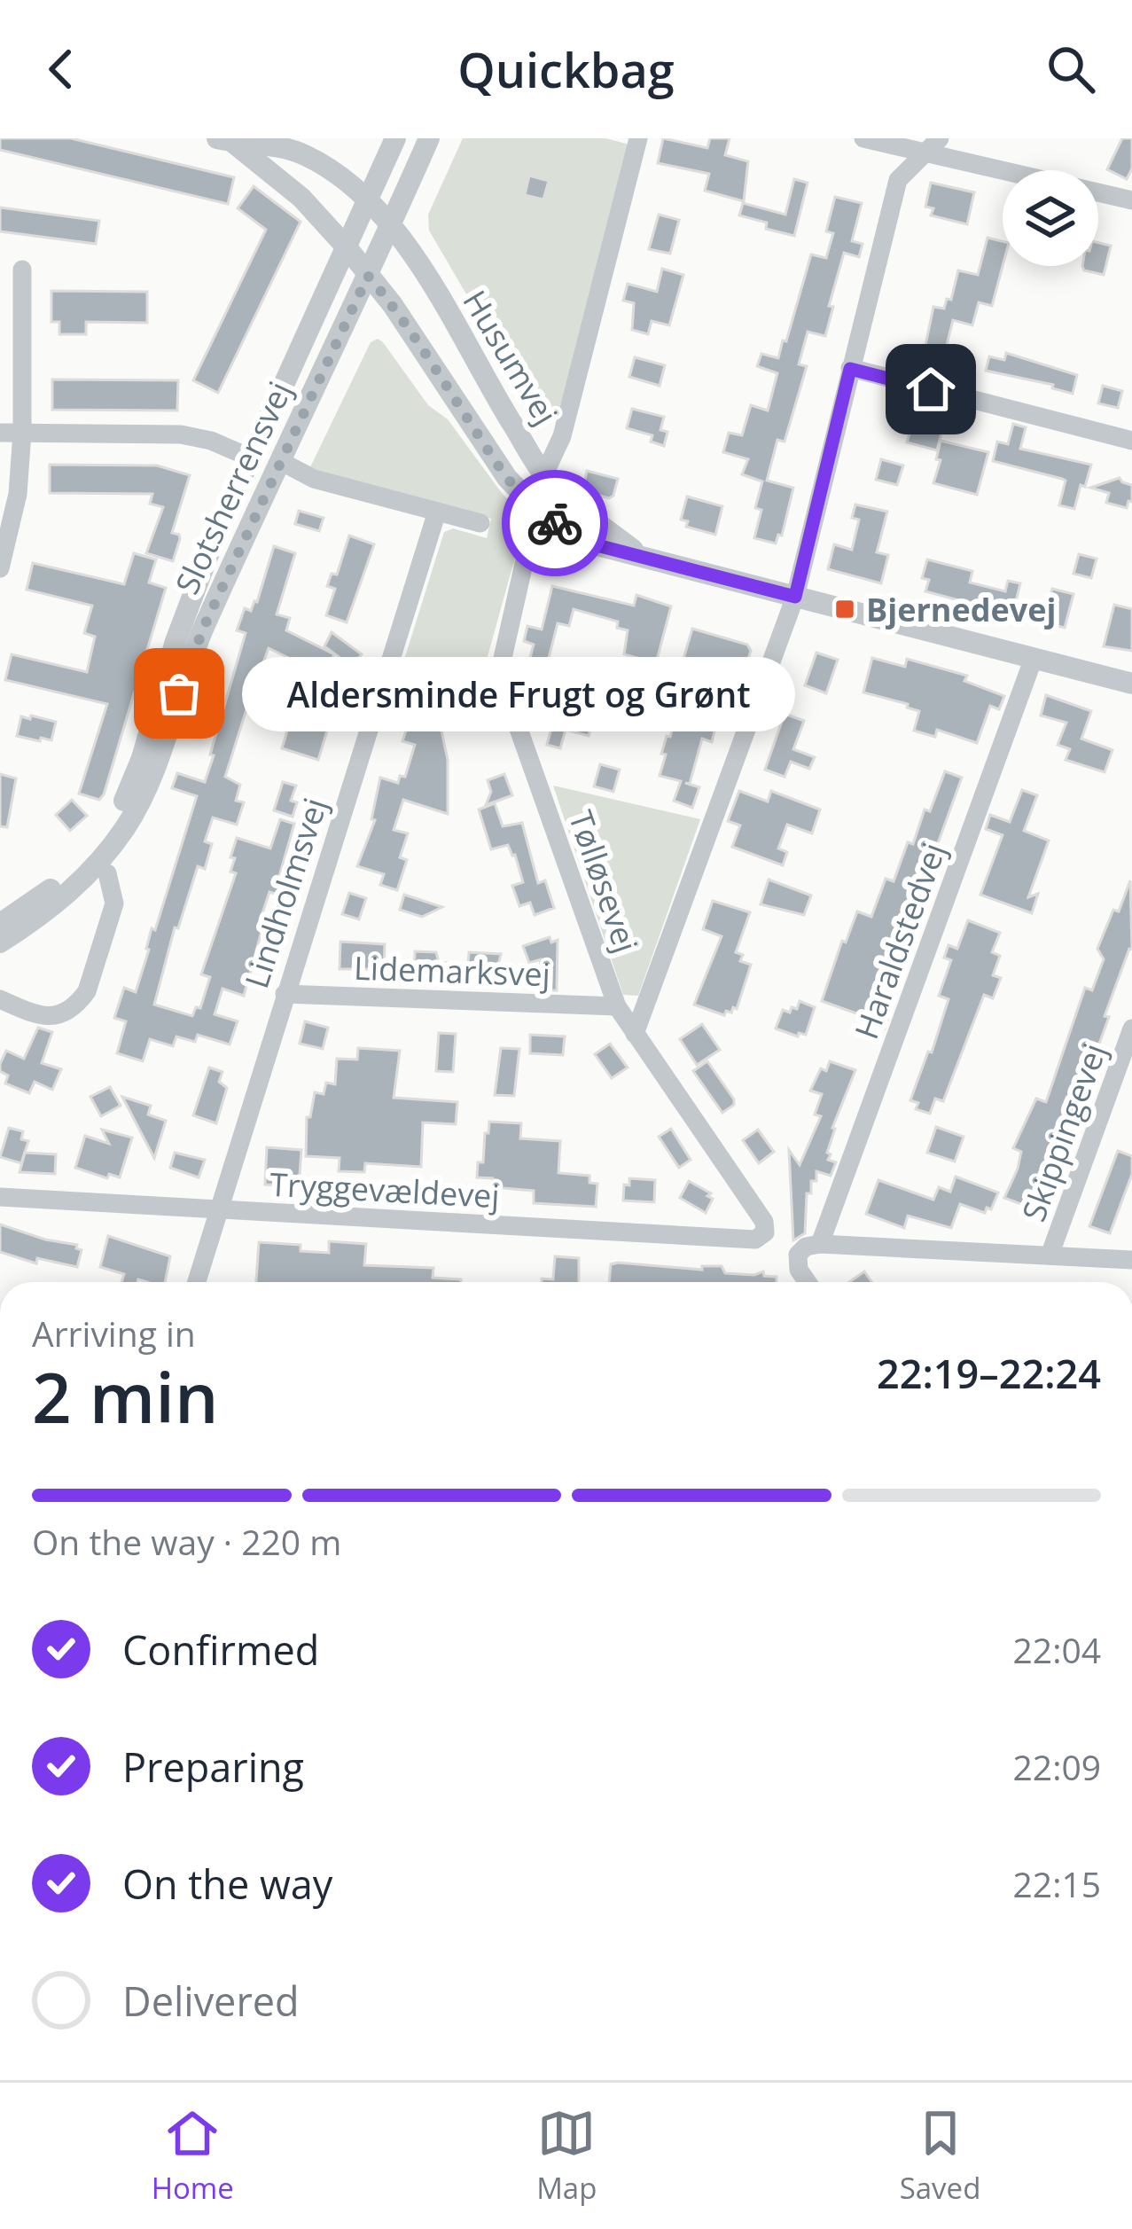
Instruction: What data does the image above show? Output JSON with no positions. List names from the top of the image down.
{
  "streets": {
    "street": [
      "Husumvej",
      "Slotsherrensvej",
      "Tølløsevej",
      "Lindholmsvej",
      "Haraldstedvej",
      "Lidemarksvej",
      "Skippingevej",
      "Tryggevældevej"
    ]
  },
  "crossings": [
    ["Husumvej", "Slotsherrensvej"],
    ["Husumvej", "Tølløsevej"],
    ["Husumvej", "Haraldstedvej"],
    ["Tølløsevej", "Lidemarksvej"],
    ["Tølløsevej", "Tryggevældevej"],
    ["Lindholmsvej", "Lidemarksvej"],
    ["Lindholmsvej", "Tryggevældevej"]
  ],
  "places": {
    "transit": ["Bjernedevej"],
    "other": ["Aldersminde Frugt og Grønt"]
  },
  "page": {
    "header": "Quickbag",
    "bubble": "Aldersminde Frugt og Grønt",
    "heading": ["2 min", "Arriving in", "22:19–22:24"],
    "bar": "On the way · 220 m",
    "list": [
      ["Confirmed", "22:04"],
      ["Preparing", "22:09"],
      ["On the way", "22:15"],
      "Delivered"
    ],
    "tabs": ["Home", "Map", "Saved"]
  }
}
